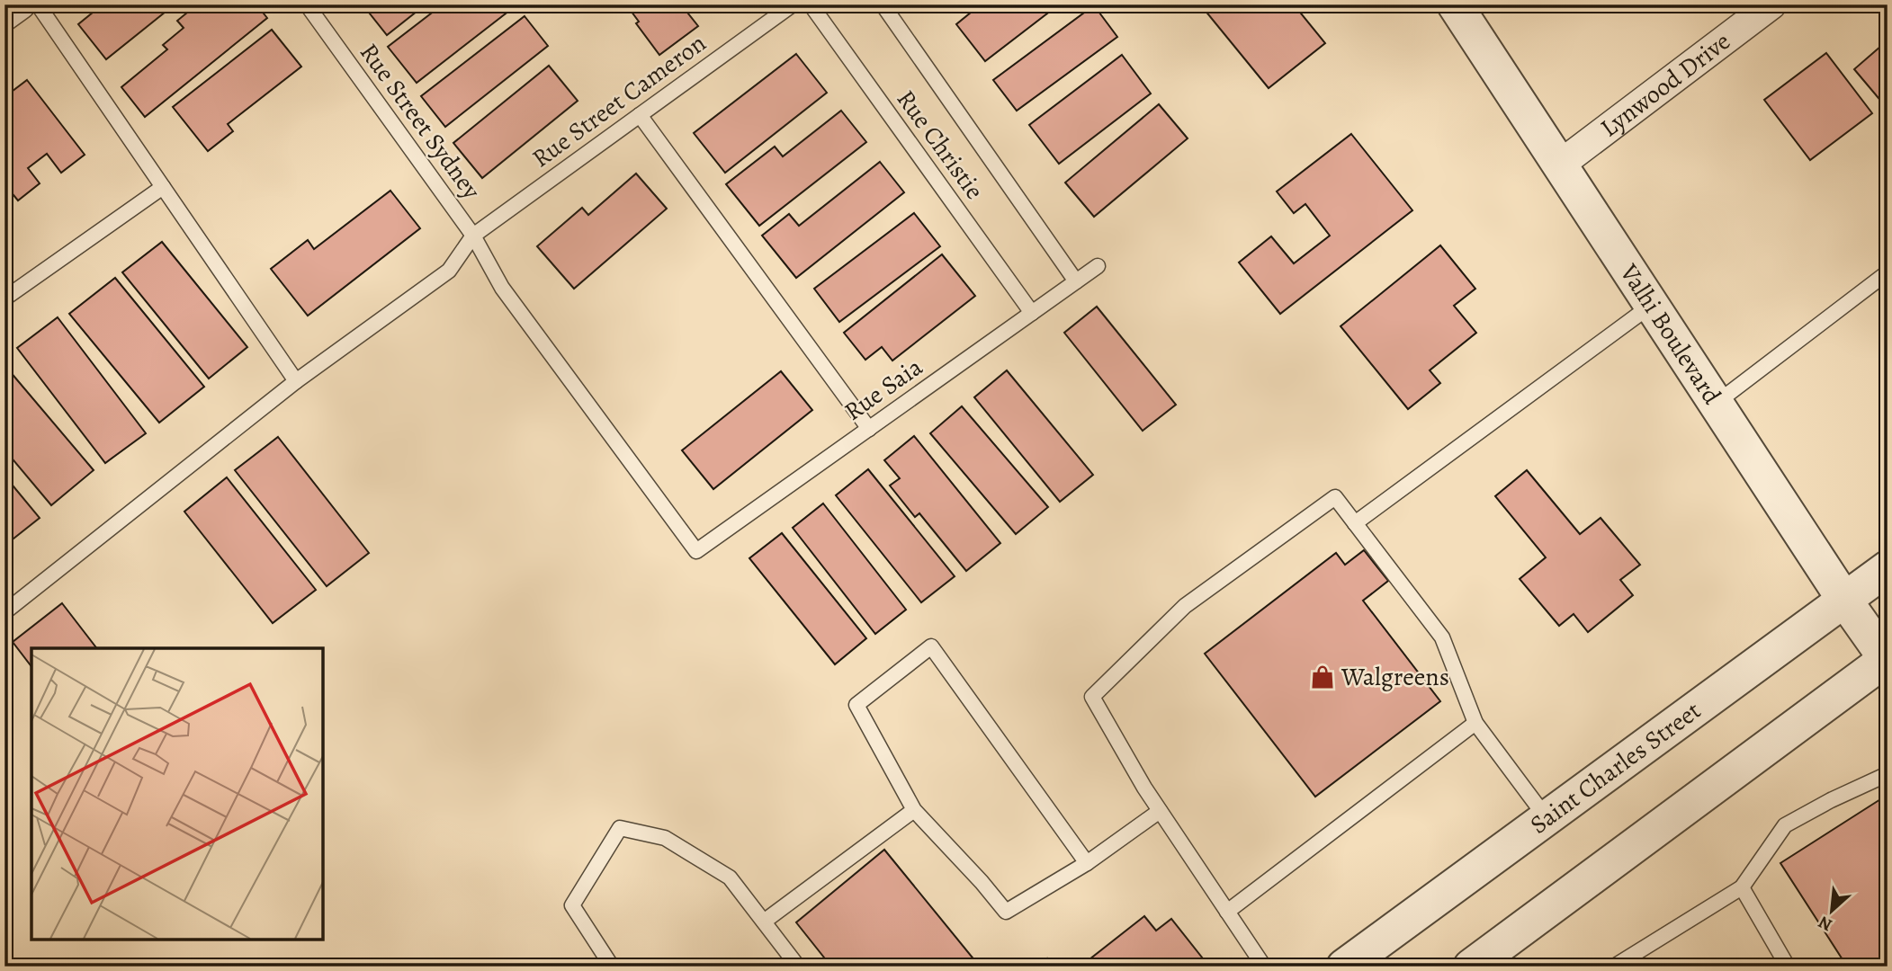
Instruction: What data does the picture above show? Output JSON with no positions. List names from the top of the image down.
{
  "streets": {
    "street": ["Lynwood Drive", "Valhi Boulevard", "Saint Charles Street"],
    "lane": [
      "Rue Street Cameron",
      "Rue Street Sydney",
      "Rue Christie",
      "Rue Saia"
    ]
  },
  "crossings": [
    ["Lynwood Drive", "Valhi Boulevard"],
    ["Rue Street Cameron", "Rue Street Sydney"],
    ["Rue Street Sydney", "Rue Saia"],
    ["Rue Christie", "Rue Saia"],
    ["Valhi Boulevard", "Saint Charles Street"]
  ],
  "places": {
    "shop": ["Walgreens"]
  },
  "north": "bottom left"
}
